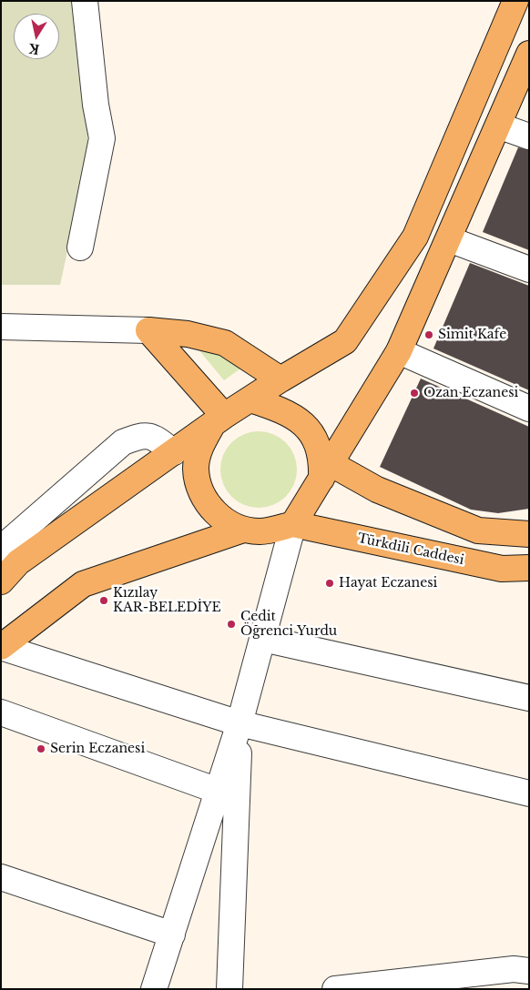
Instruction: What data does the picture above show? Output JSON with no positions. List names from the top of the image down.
{
  "streets": {
    "main road": ["Türkdili Caddesi"]
  },
  "places": [
    "Simit Kafe",
    "Ozan Eczanesi",
    "Hayat Eczanesi",
    "Kızılay KAR-BELEDİYE",
    "Cedit Öğrenci Yurdu",
    "Serin Eczanesi"
  ],
  "north": "bottom"
}
